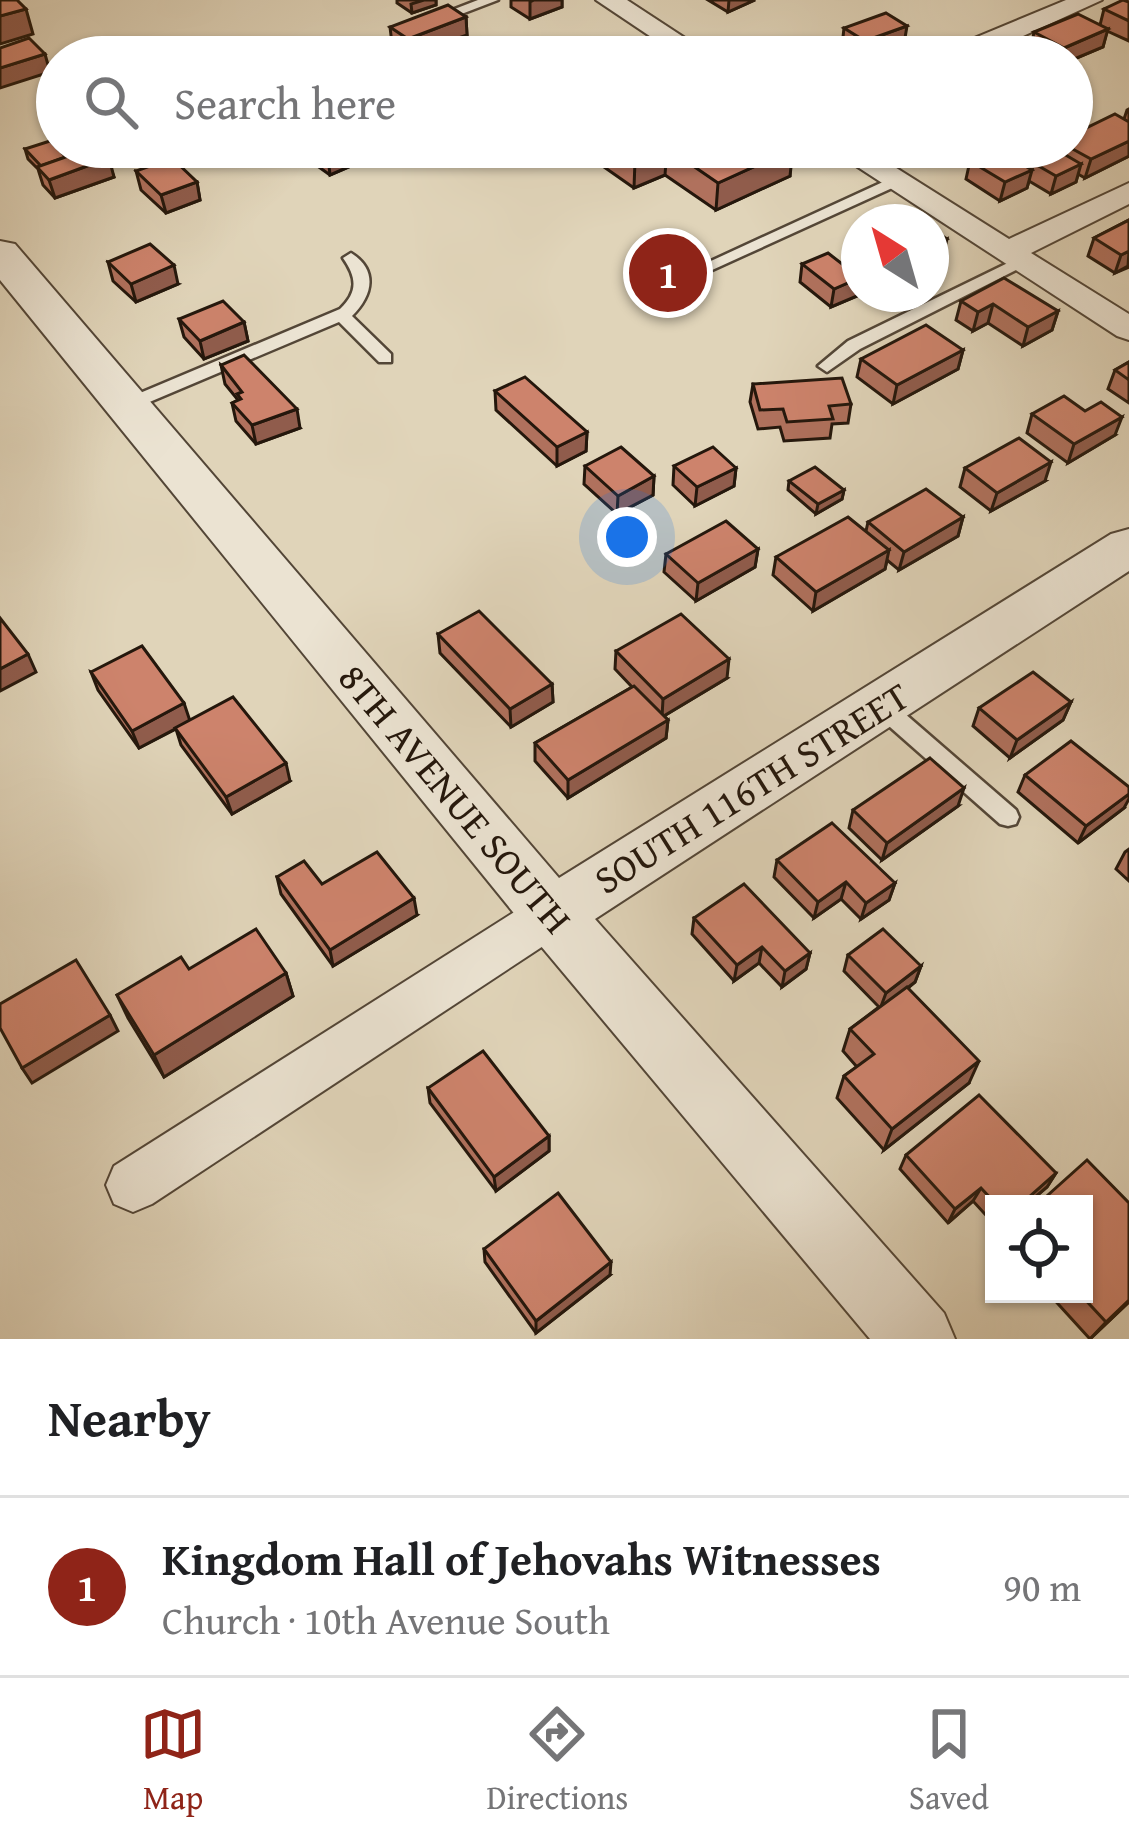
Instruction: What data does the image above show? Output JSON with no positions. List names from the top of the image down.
{
  "streets": {
    "street": ["SOUTH 116TH STREET", "8TH AVENUE SOUTH"]
  },
  "crossings": [
    ["SOUTH 116TH STREET", "8TH AVENUE SOUTH"]
  ],
  "north": "top left",
  "page": {
    "search": "Search here",
    "pins": "1",
    "heading": "Nearby",
    "list": [
      {
        "mark": "1",
        "name": "Kingdom Hall of Jehovahs Witnesses",
        "note": "Church · 10th Avenue South",
        "value": "90 m"
      }
    ],
    "nav": ["Map", "Directions", "Saved"]
  }
}
